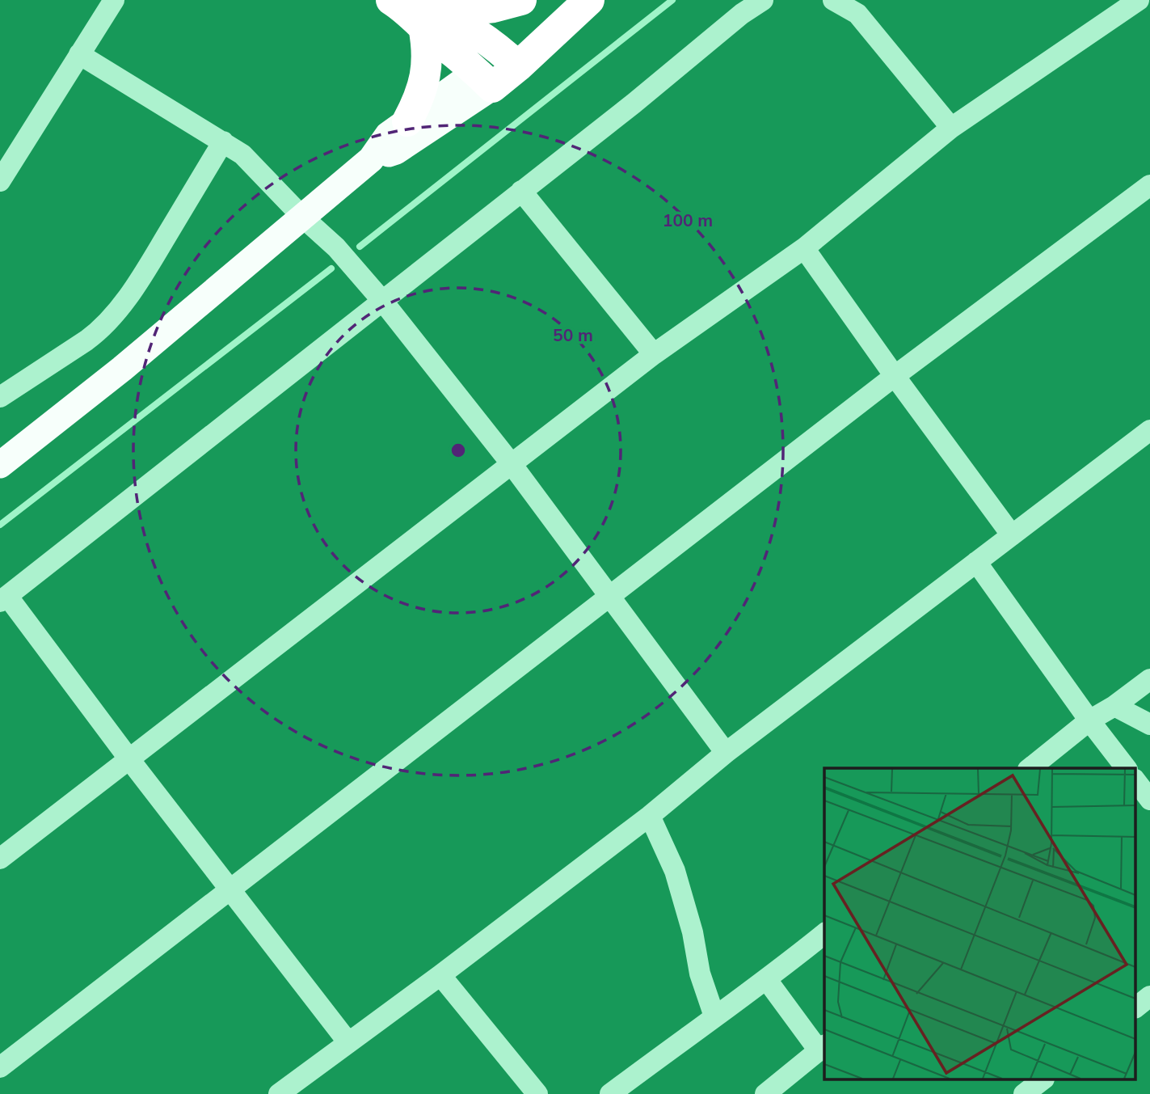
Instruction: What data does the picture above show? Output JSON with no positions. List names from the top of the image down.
{
  "rings": ["100 m", "50 m"]
}
